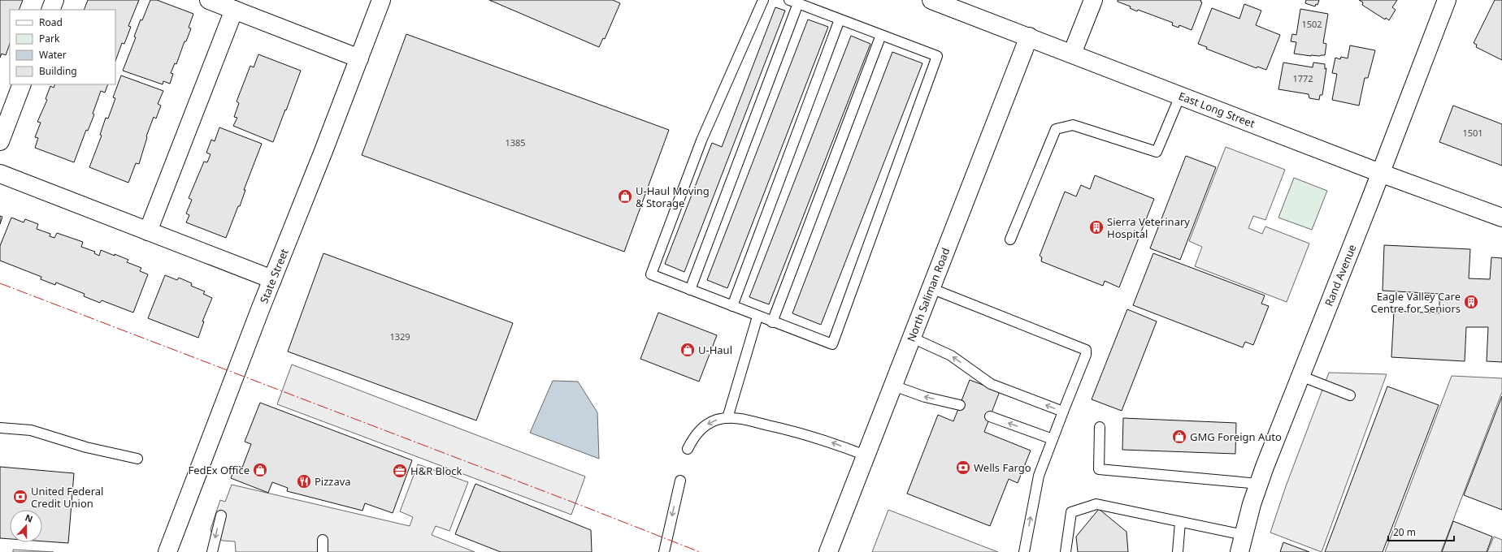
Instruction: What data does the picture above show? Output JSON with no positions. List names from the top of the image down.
{
  "streets": {
    "street": [
      "East Long Street",
      "Rand Avenue",
      "State Street",
      "North Saliman Road"
    ]
  },
  "crossings": [
    ["East Long Street", "Rand Avenue"],
    ["East Long Street", "North Saliman Road"]
  ],
  "places": {
    "shop": [
      "U-Haul Moving & Storage",
      "U-Haul",
      "GMG Foreign Auto",
      "FedEx Office"
    ],
    "building": ["Sierra Veterinary Hospital", "Eagle Valley Care Centre for Seniors"],
    "bank": ["Wells Fargo", "United Federal Credit Union"],
    "office": ["H&R Block"],
    "restaurant": ["Pizzava"]
  },
  "house_numbers": [
    "1502",
    "1772",
    "1501",
    "1385",
    "1329"
  ],
  "legend": [
    "Road",
    "Park",
    "Water",
    "Building"
  ],
  "scale_bar": "20 m",
  "north": "top"
}
